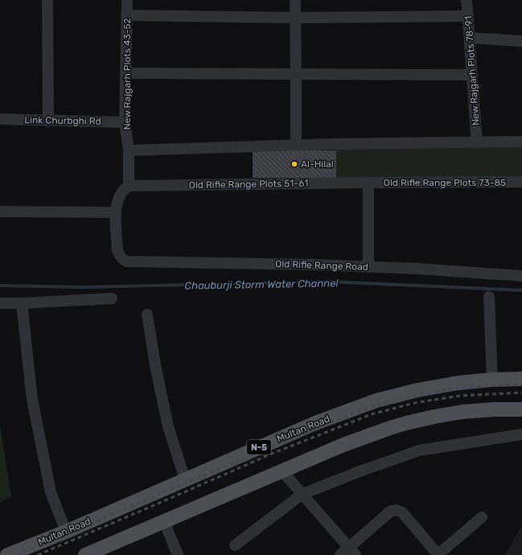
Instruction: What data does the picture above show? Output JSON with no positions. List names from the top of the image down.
{
  "streets": {
    "main road": ["Multan Road", "N-5"],
    "street": [
      "New Rajgarh Plots 78-91",
      "New Rajgarh Plots 43-52",
      "Link Churbghi Rd",
      "Old Rifle Range Plots 73-85",
      "Old Rifle Range Plots 51-61",
      "Old Rifle Range Road"
    ]
  },
  "crossings": [
    ["New Rajgarh Plots 43-52", "Link Churbghi Rd"],
    ["New Rajgarh Plots 43-52", "Old Rifle Range Plots 51-61"],
    ["Old Rifle Range Plots 73-85", "Old Rifle Range Plots 51-61"]
  ],
  "water": ["Chauburji Storm Water Channel"],
  "places": ["Al-Hilal"]
}
